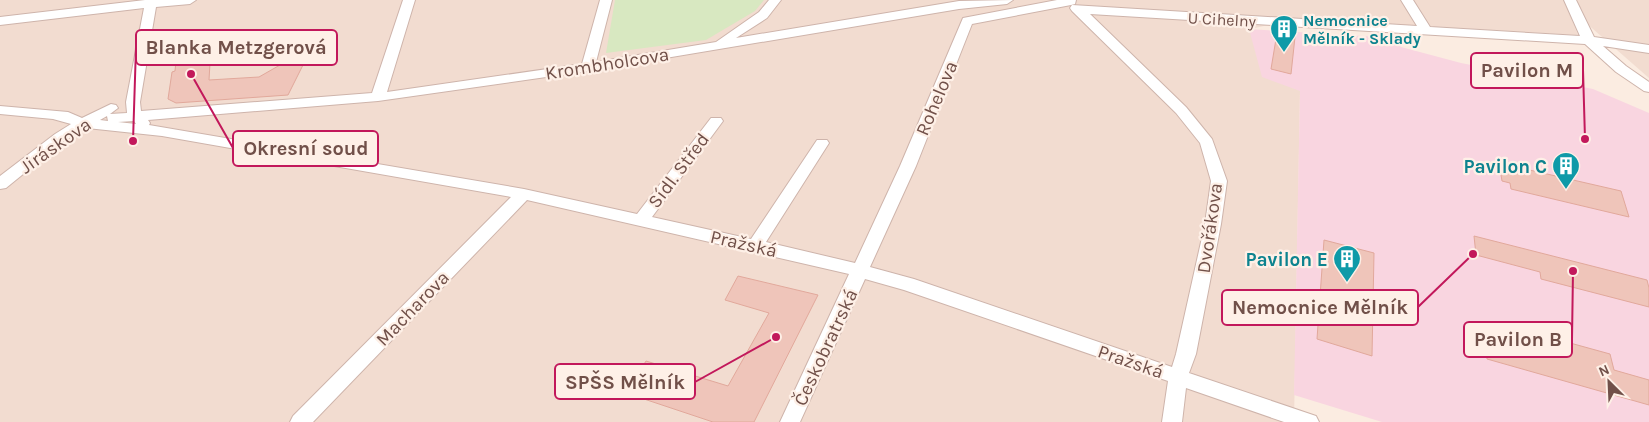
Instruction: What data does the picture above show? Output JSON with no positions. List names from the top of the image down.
{
  "streets": {
    "street": [
      "U Cihelny",
      "Krombholcova",
      "Rohelova",
      "Jiráskova",
      "Sídl. Střed",
      "Dvořákova",
      "Pražská",
      "Macharova",
      "Českobratrská"
    ]
  },
  "crossings": [
    ["U Cihelny", "Rohelova"],
    ["U Cihelny", "Dvořákova"],
    ["Krombholcova", "Pražská"],
    ["Rohelova", "Dvořákova"],
    ["Rohelova", "Pražská"],
    ["Rohelova", "Českobratrská"],
    ["Jiráskova", "Pražská"],
    ["Sídl. Střed", "Pražská"],
    ["Dvořákova", "Pražská"],
    ["Pražská", "Macharova"],
    ["Pražská", "Českobratrská"]
  ],
  "places": {
    "building": ["Nemocnice Mělník - Sklady", "Pavilon C", "Pavilon E"],
    "other": [
      "Okresní soud",
      "Pavilon M",
      "Blanka Metzgerová",
      "Nemocnice Mělník",
      "Pavilon B",
      "SPŠS Mělník"
    ]
  },
  "north": "top left"
}
